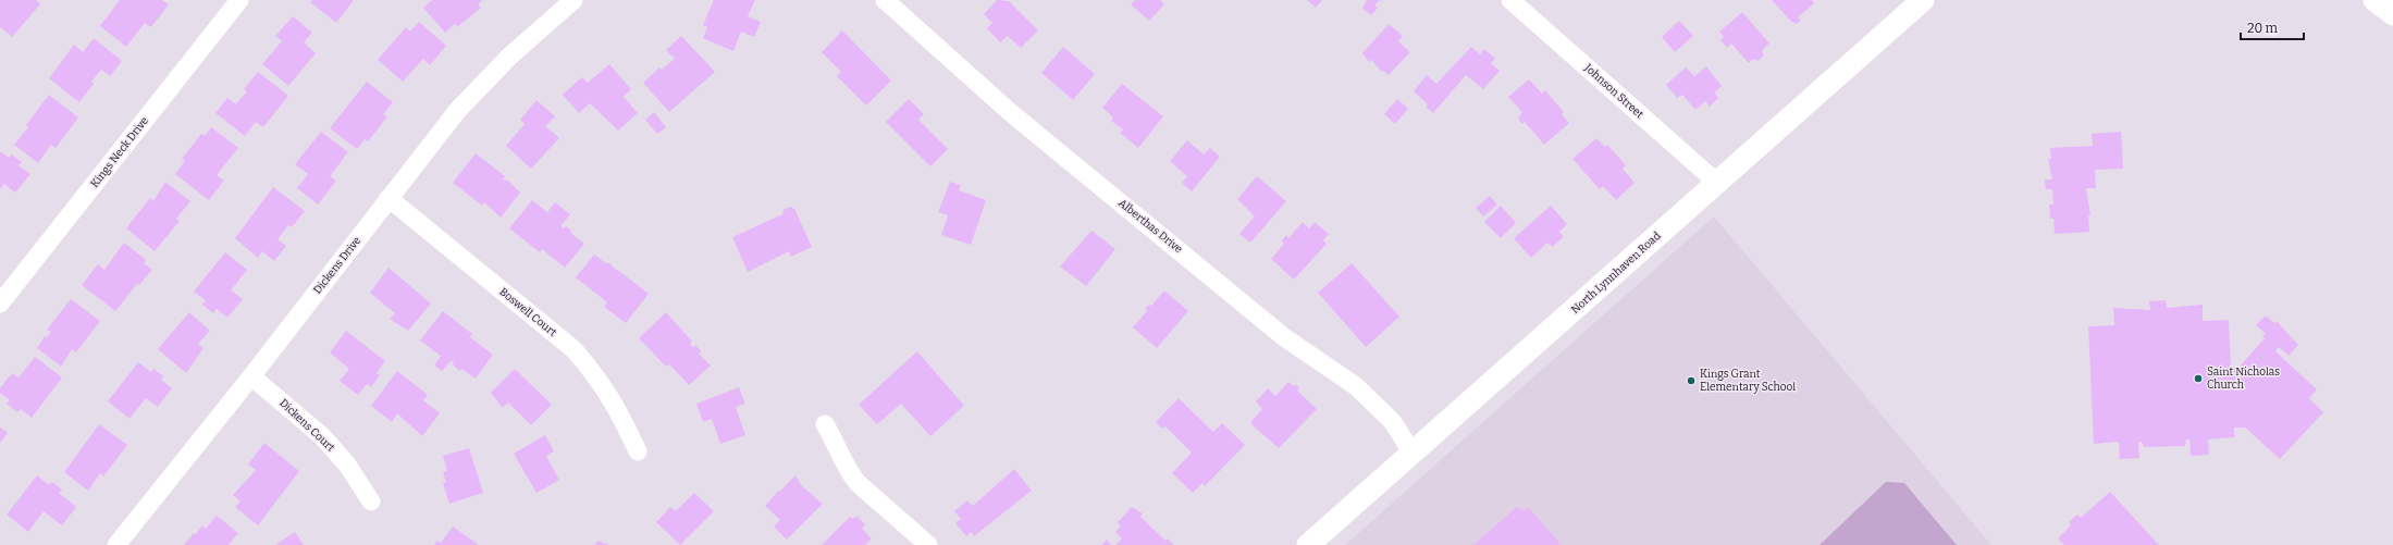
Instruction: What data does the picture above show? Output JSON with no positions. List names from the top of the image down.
{
  "streets": {
    "street": [
      "Johnson Street",
      "Kings Neck Drive",
      "Alberthas Drive",
      "Dickens Drive",
      "North Lynnhaven Road",
      "Boswell Court",
      "Dickens Court"
    ]
  },
  "crossings": [
    ["Johnson Street", "North Lynnhaven Road"],
    ["Alberthas Drive", "North Lynnhaven Road"],
    ["Dickens Drive", "Boswell Court"],
    ["Dickens Drive", "Dickens Court"]
  ],
  "places": ["Saint Nicholas Church", "Kings Grant Elementary School"],
  "scale_bar": "20 m"
}
